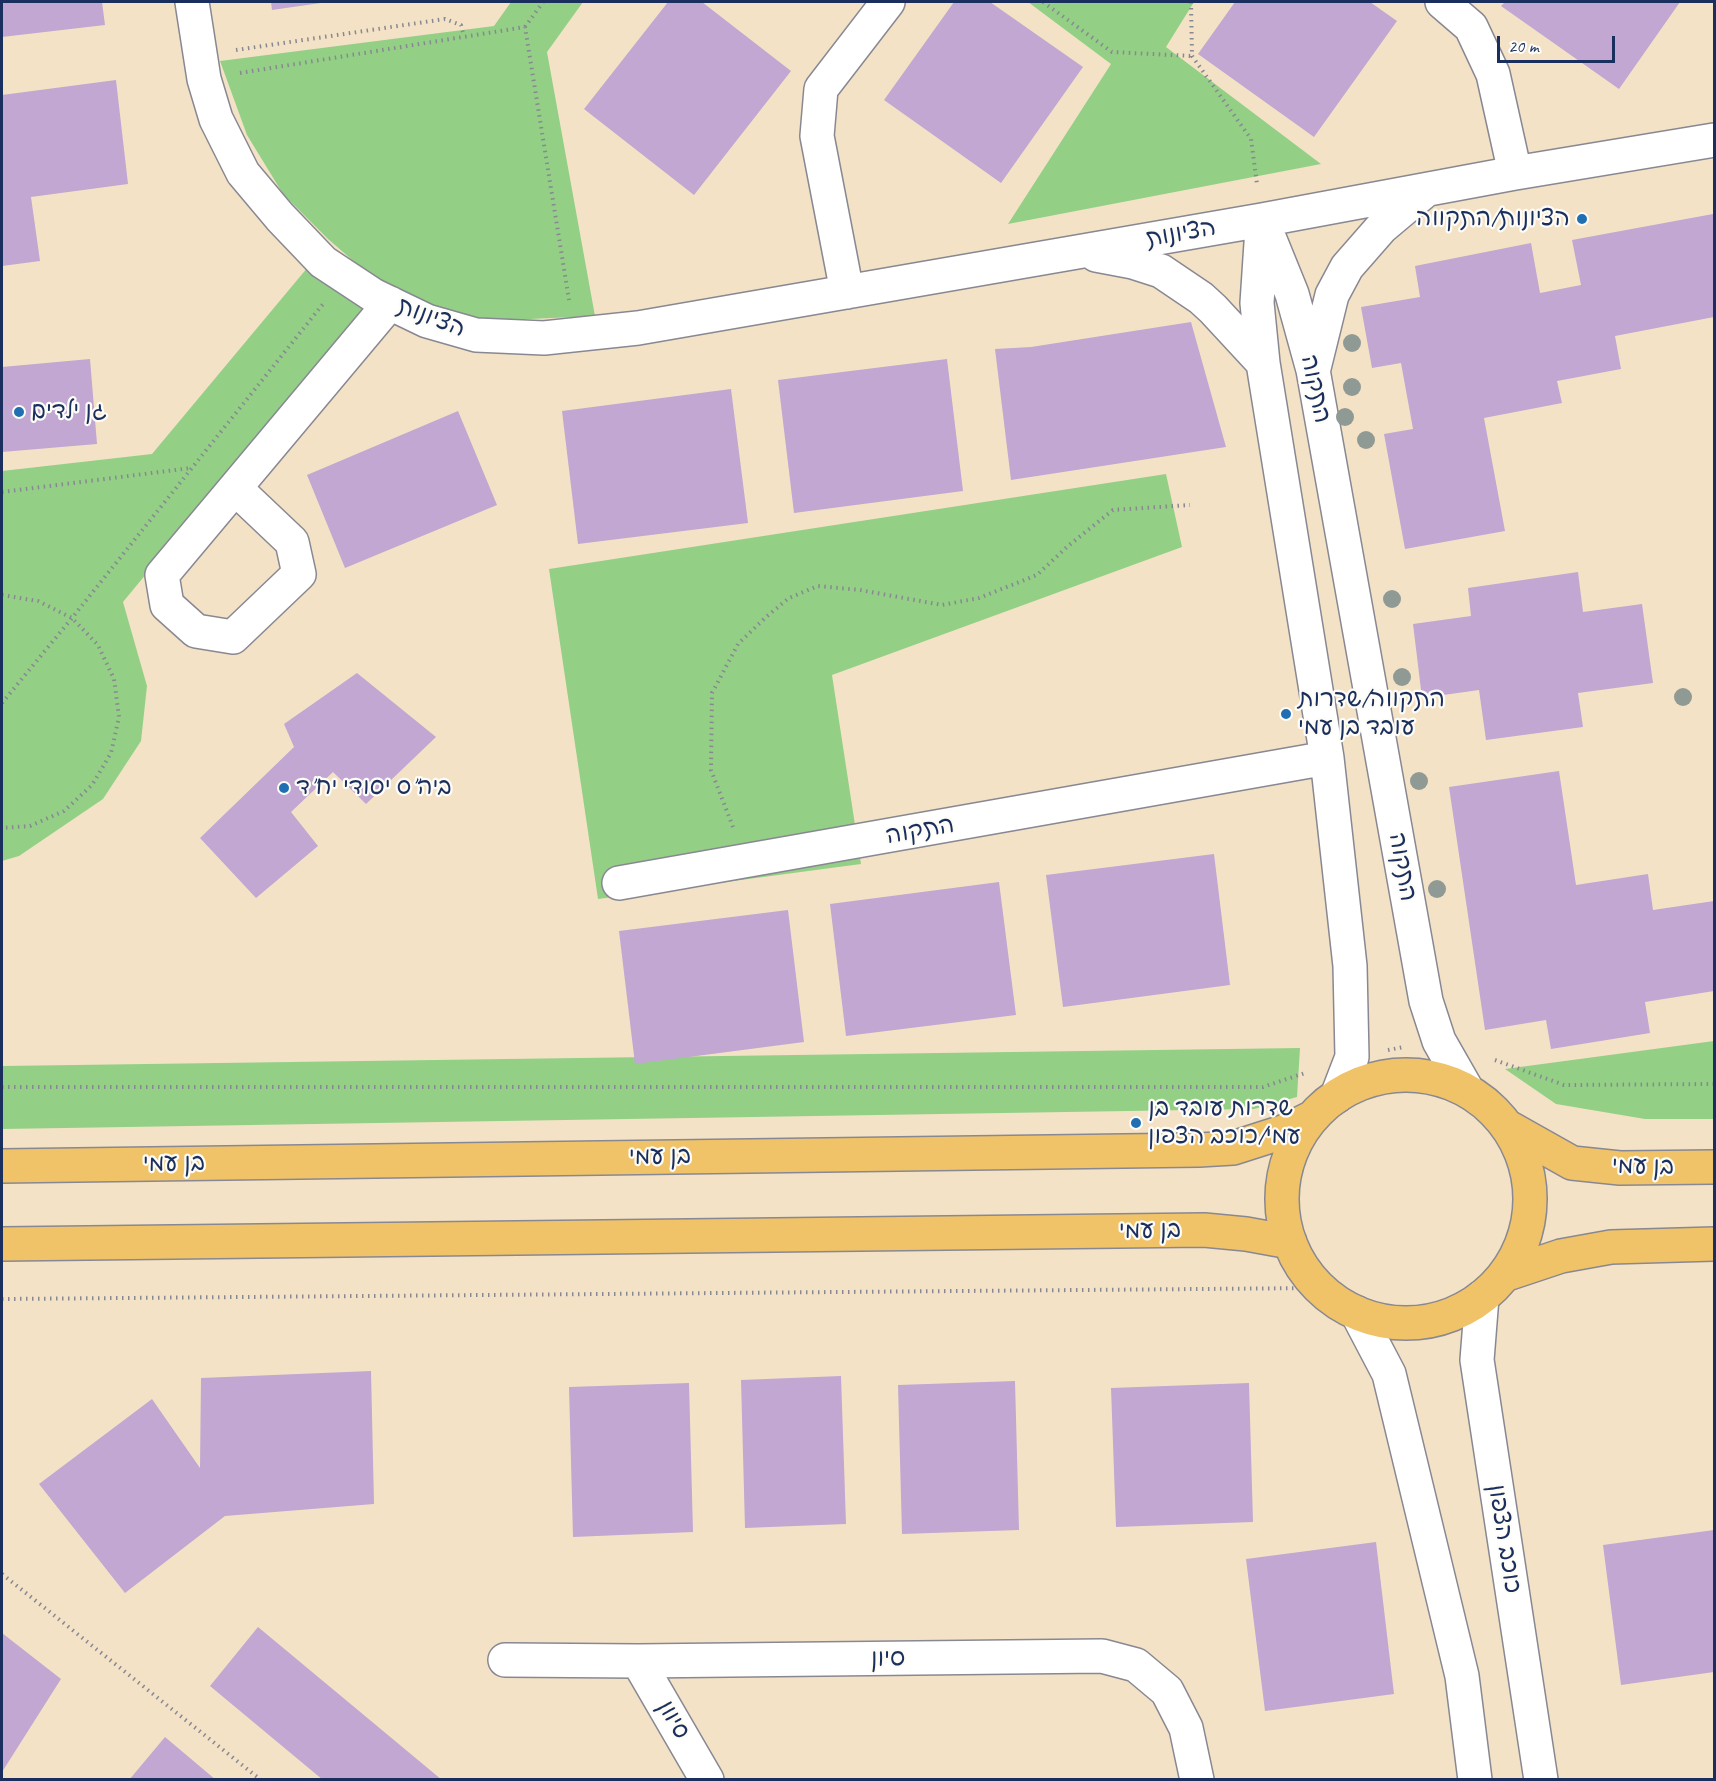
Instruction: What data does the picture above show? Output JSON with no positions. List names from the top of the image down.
{
  "streets": {
    "main road": ["בן עמי"],
    "street": [
      "הציונות",
      "התקוה",
      "כוכב הצפון",
      "סיון",
      "סיוון"
    ]
  },
  "crossings": [
    ["הציונות", "התקוה"],
    ["סיון", "סיוון"]
  ],
  "places": [
    "הציונות/התקווה",
    "גן ילדים",
    "התקווה/שדרות עובד בן עמי",
    "ביה\"ס יסודי יח\"ד",
    "שדרות עובד בן עמי/כוכב הצפון"
  ],
  "scale_bar": "20 m"
}
